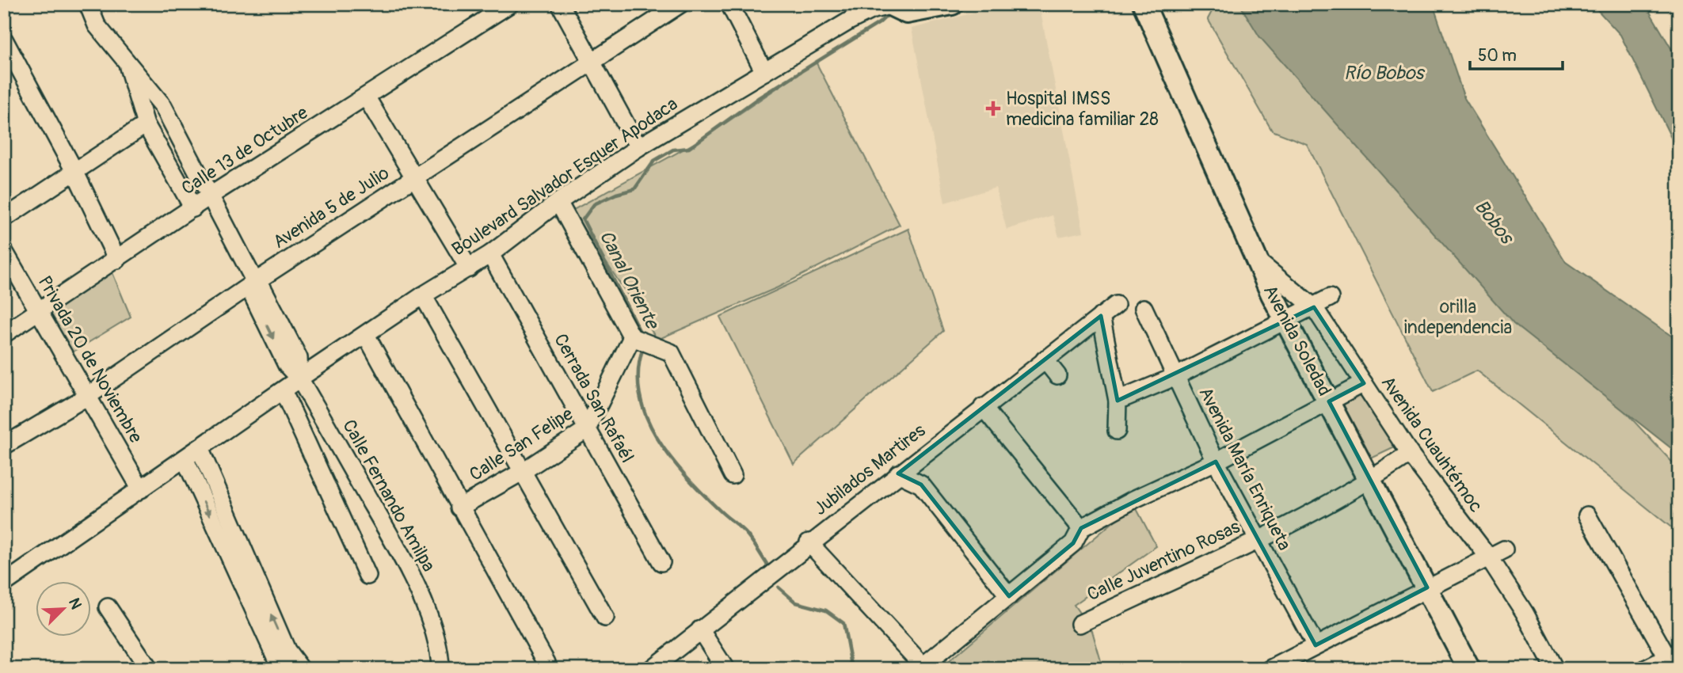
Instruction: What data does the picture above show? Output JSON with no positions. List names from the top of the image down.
{
  "streets": {
    "main road": ["Avenida Soledad"],
    "street": [
      "Calle 13 de Octubre",
      "Boulevard Salvador Esquer Apodaca",
      "Avenida 5 de Julio",
      "Privada 20 de Noviembre",
      "Cerrada San Rafaél",
      "Calle San Felipe",
      "Avenida Cuauhtémoc",
      "Avenida María Enriqueta",
      "Jubilados Martires",
      "Calle Fernando Amilpa",
      "Calle Juventino Rosas"
    ]
  },
  "crossings": [
    ["Calle 13 de Octubre", "Privada 20 de Noviembre"],
    ["Boulevard Salvador Esquer Apodaca", "Privada 20 de Noviembre"],
    ["Boulevard Salvador Esquer Apodaca", "Cerrada San Rafaél"],
    ["Boulevard Salvador Esquer Apodaca", "Calle Fernando Amilpa"],
    ["Avenida 5 de Julio", "Privada 20 de Noviembre"],
    ["Avenida Soledad", "Avenida Cuauhtémoc"],
    ["Avenida Soledad", "Calle Juventino Rosas"],
    ["Cerrada San Rafaél", "Calle San Felipe"],
    ["Avenida Cuauhtémoc", "Calle Juventino Rosas"],
    ["Avenida María Enriqueta", "Calle Juventino Rosas"]
  ],
  "water": ["Río Bobos", "Bobos", "Canal Oriente"],
  "parks": ["orilla independencia"],
  "places": {
    "health": ["Hospital IMSS medicina familiar 28"]
  },
  "scale_bar": "50 m",
  "north": "top right"
}
